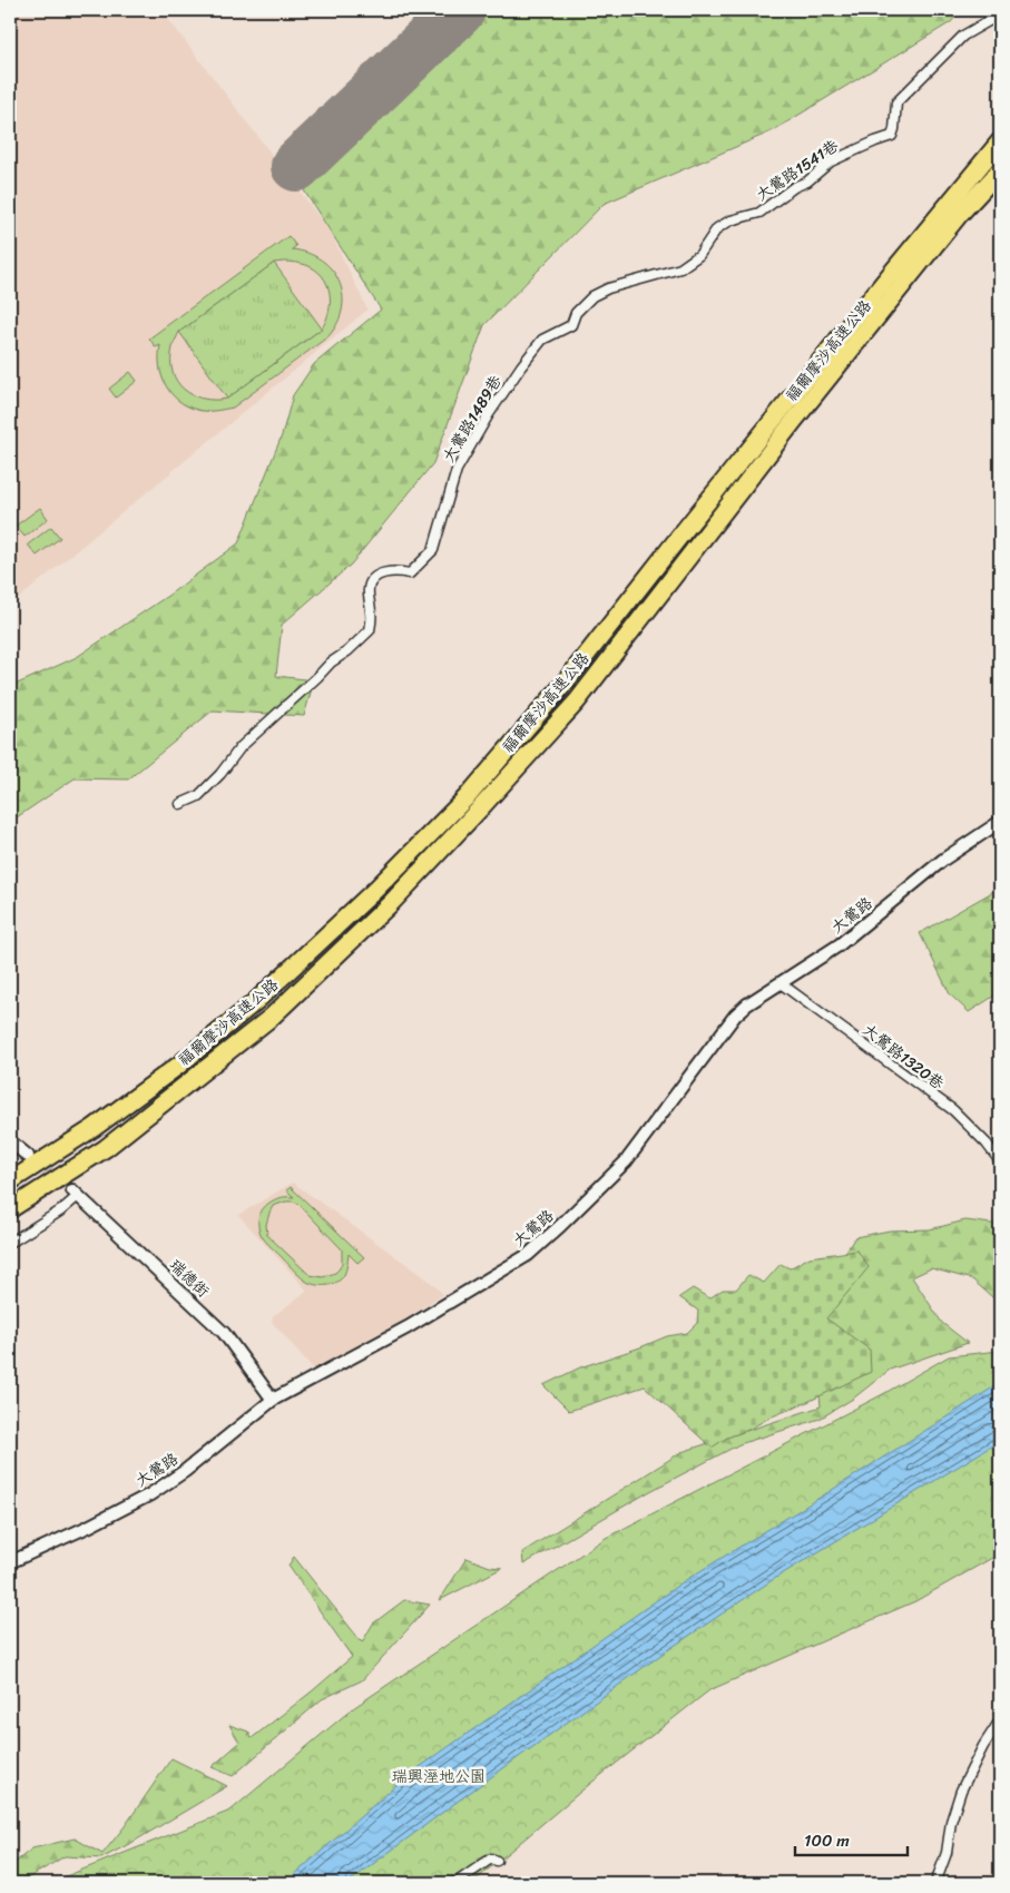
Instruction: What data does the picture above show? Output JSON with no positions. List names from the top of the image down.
{
  "streets": {
    "highway": ["福爾摩沙高速公路"],
    "street": [
      "大鶯路1541巷",
      "大鶯路1489巷",
      "大鶯路",
      "大鶯路1320巷",
      "瑞德街"
    ]
  },
  "crossings": [
    ["大鶯路1541巷", "大鶯路1489巷"],
    ["大鶯路", "大鶯路1320巷"],
    ["大鶯路", "瑞德街"]
  ],
  "parks": ["瑞興溼地公園"],
  "scale_bar": "100 m"
}
